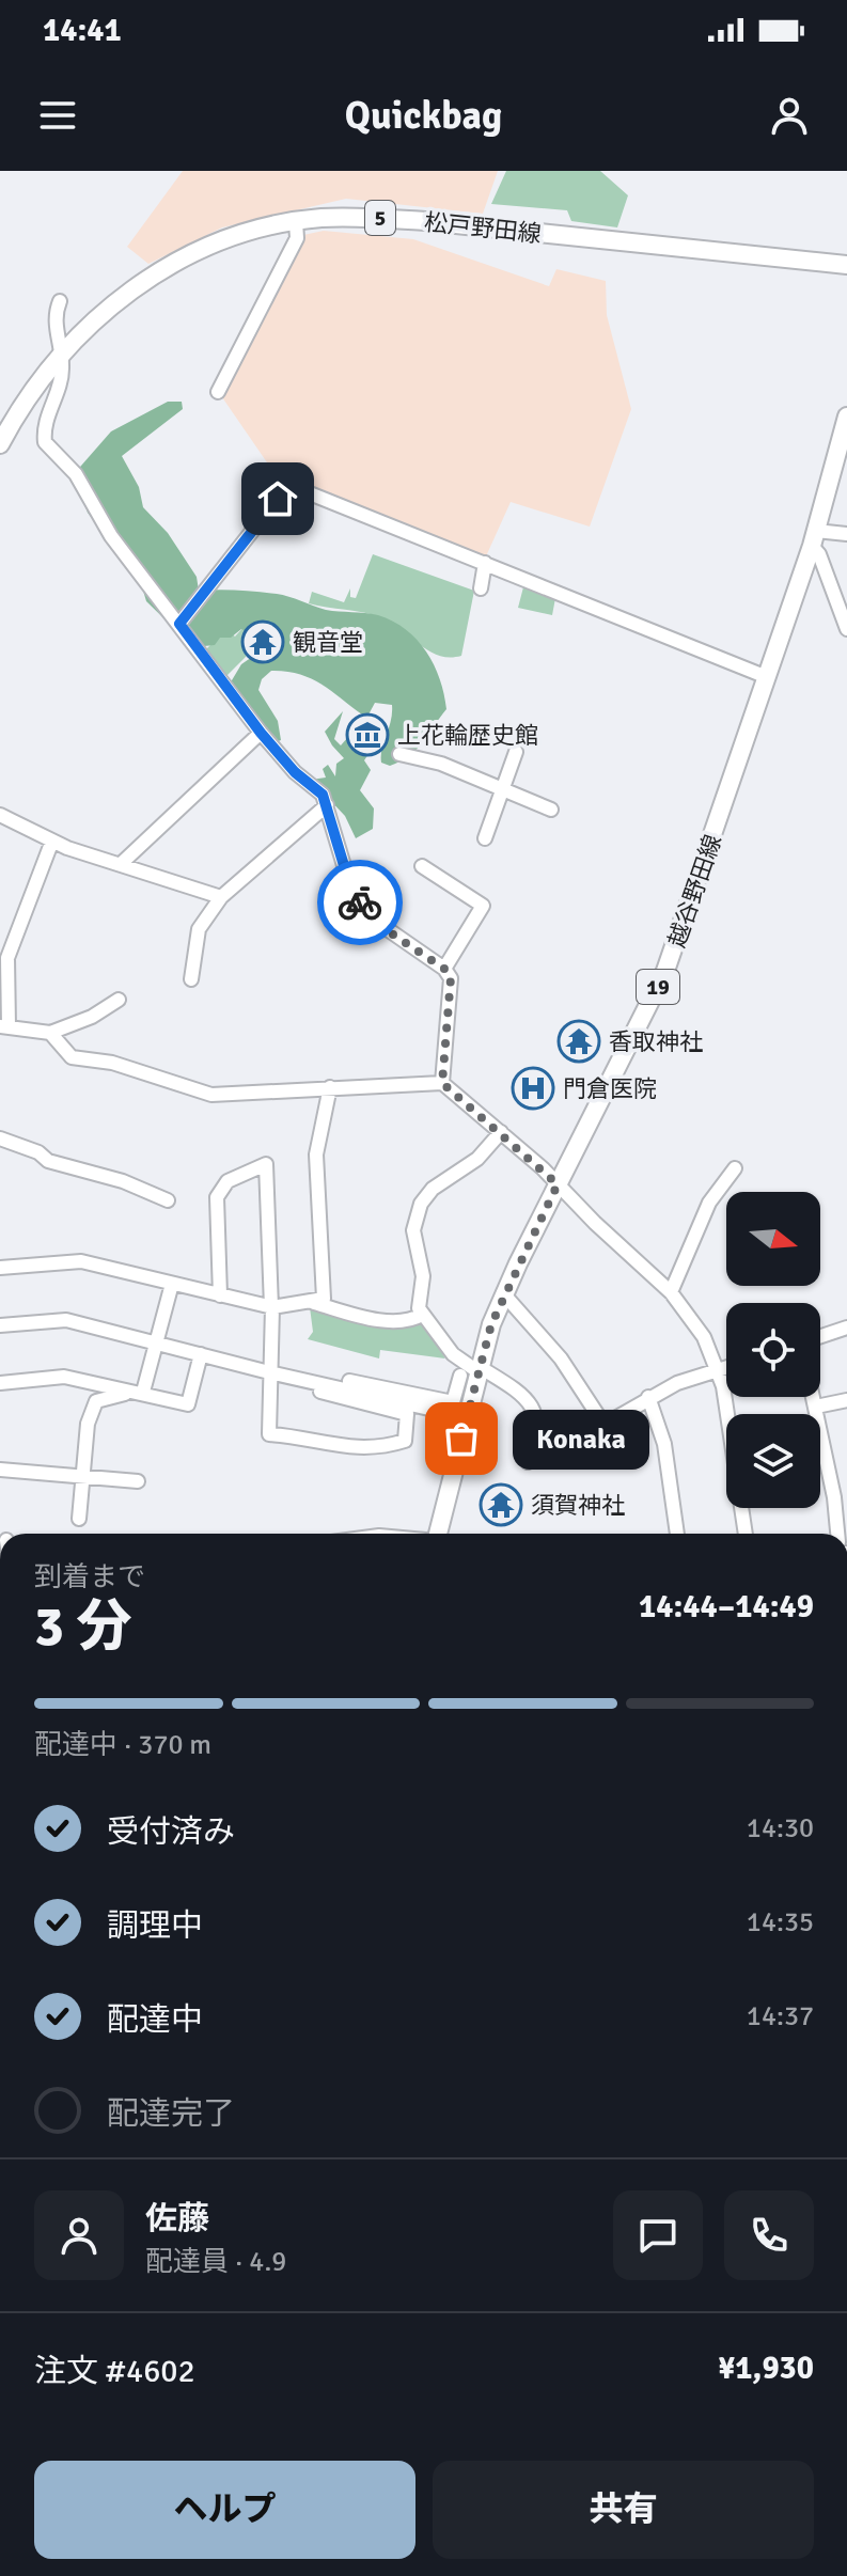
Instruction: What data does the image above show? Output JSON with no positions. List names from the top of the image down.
{
  "streets": {
    "main road": [
      "5",
      "松戸野田線",
      "越谷野田線",
      "19"
    ]
  },
  "places": {
    "temple": ["観音堂", "香取神社", "須賀神社"],
    "museum": ["上花輪歴史館"],
    "hospital": ["門倉医院"],
    "other": ["Konaka"]
  },
  "north": "right",
  "page": {
    "status": "14:41",
    "header": "Quickbag",
    "bubble": "Konaka",
    "heading": ["3 分", "到着まで", "14:44–14:49"],
    "panel": [
      "佐藤",
      "配達員 · 4.9",
      "注文 #4602",
      "¥1,930"
    ],
    "bar": "配達中 · 370 m",
    "list": [
      ["受付済み", "14:30"],
      ["調理中", "14:35"],
      ["配達中", "14:37"],
      "配達完了"
    ],
    "buttons": ["ヘルプ", "共有"]
  }
}
